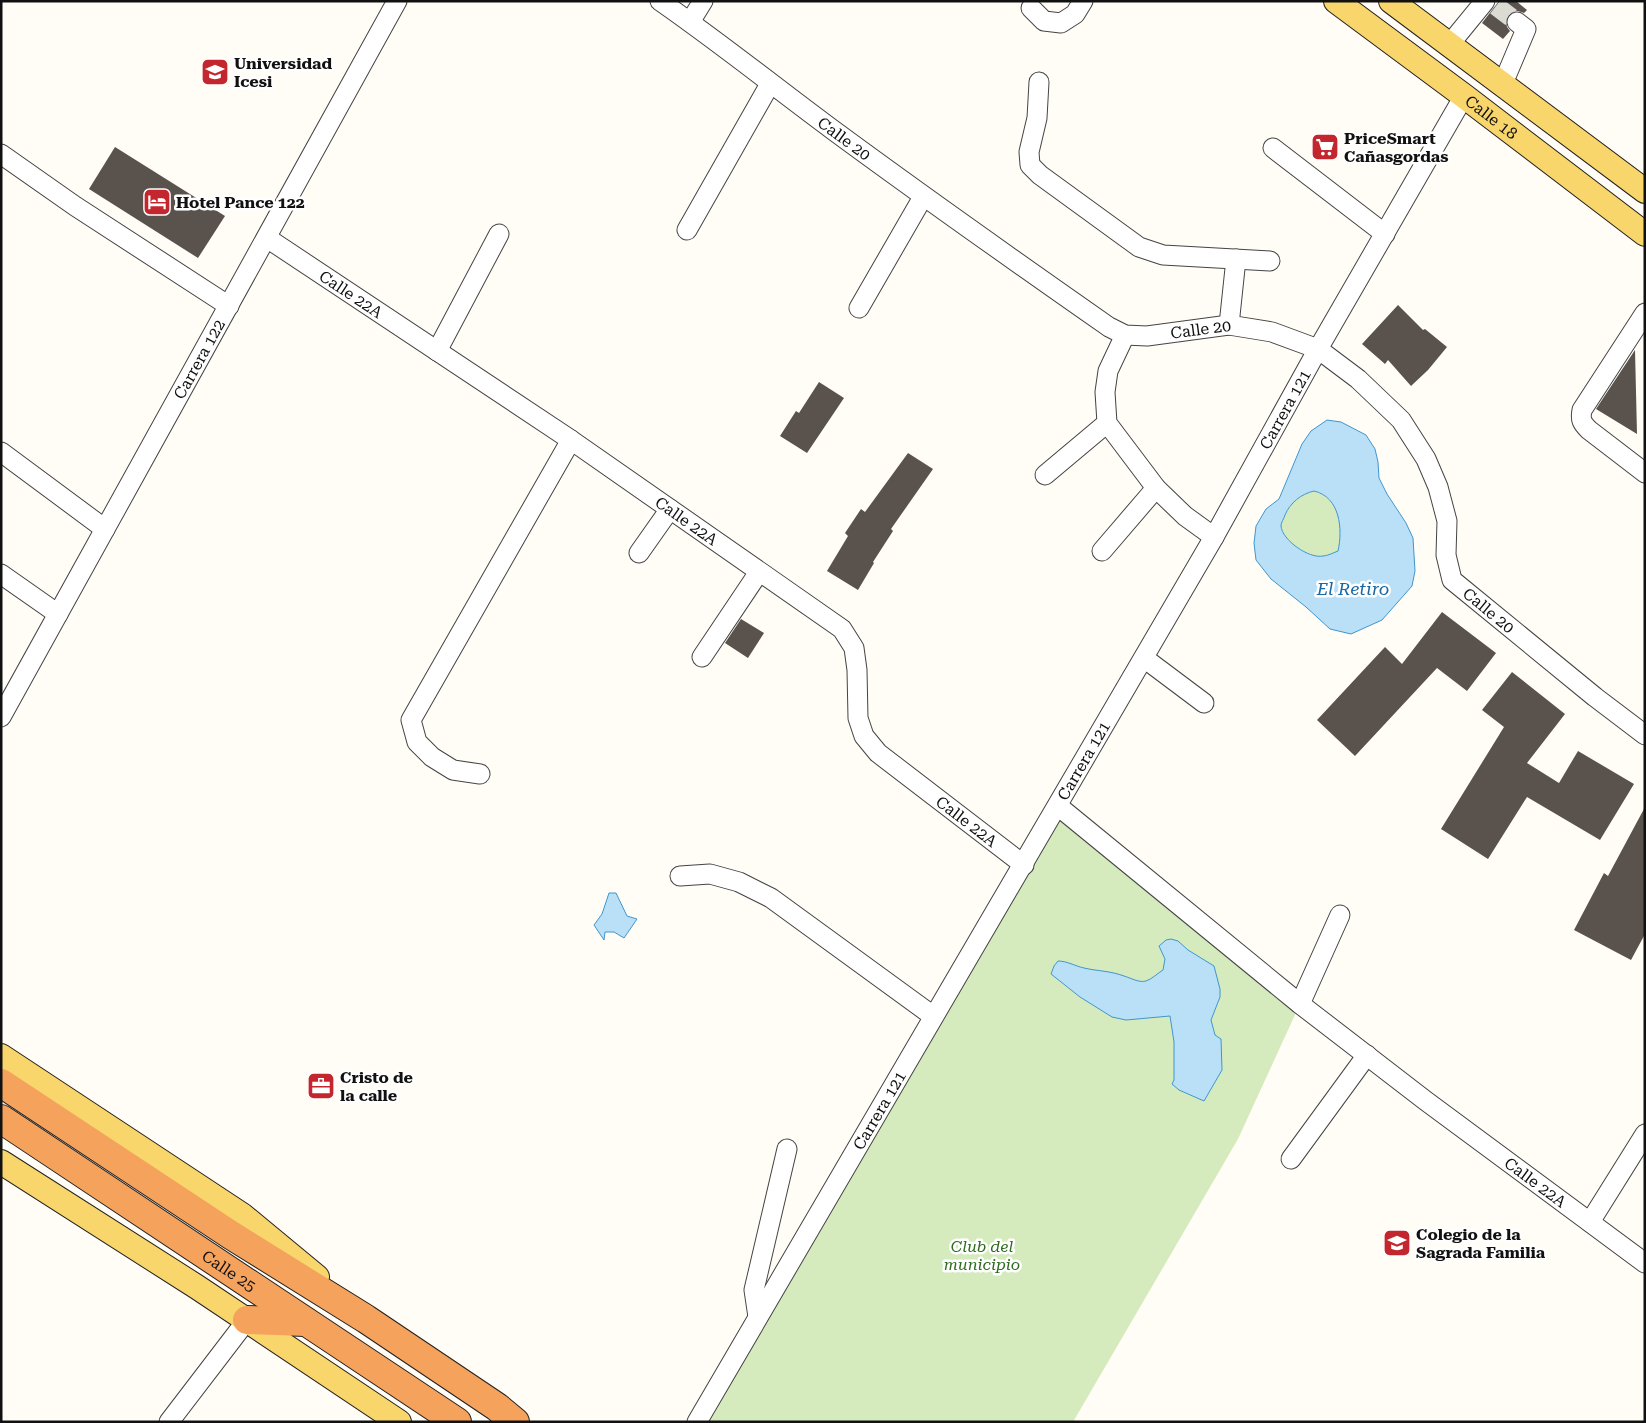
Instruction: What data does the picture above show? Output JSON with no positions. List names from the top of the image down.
{
  "streets": {
    "highway": ["Calle 25"],
    "main road": ["Calle 18"],
    "street": [
      "Calle 20",
      "Calle 22A",
      "Carrera 122",
      "Carrera 121"
    ]
  },
  "crossings": [
    ["Calle 18", "Carrera 121"],
    ["Calle 20", "Carrera 121"],
    ["Calle 22A", "Carrera 122"],
    ["Calle 22A", "Carrera 121"]
  ],
  "water": ["El Retiro"],
  "parks": ["Club del municipio"],
  "places": {
    "school or university": ["Universidad Icesi", "Colegio de la Sagrada Familia"],
    "supermarket": ["PriceSmart Cañasgordas"],
    "hotel": ["Hotel Pance 122"],
    "office": ["Cristo de la calle"]
  }
}
